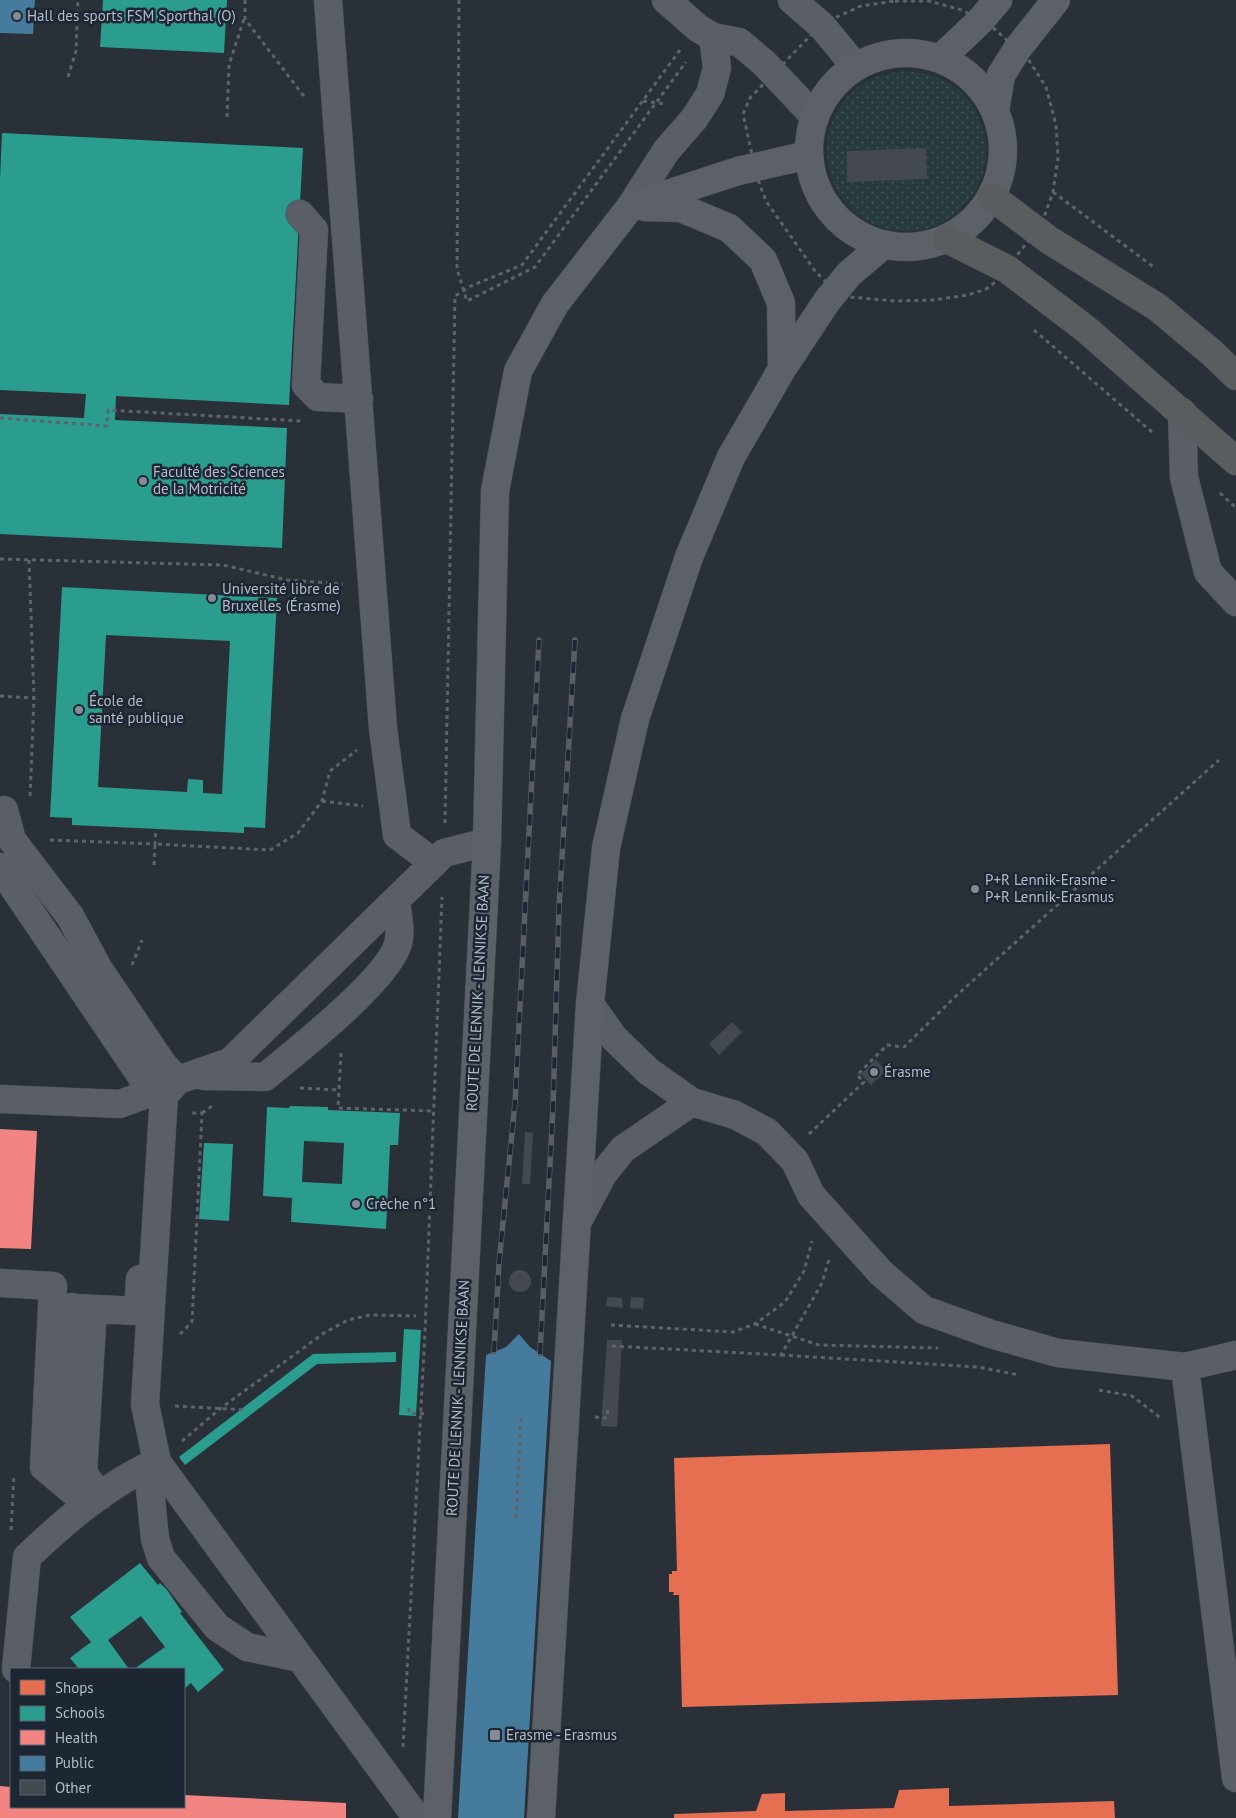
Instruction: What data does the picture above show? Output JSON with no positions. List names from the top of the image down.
{
  "streets": {
    "main road": ["ROUTE DE LENNIK - LENNIKSE BAAN"]
  },
  "places": {
    "other": [
      "Hall des sports FSM Sporthal (O)",
      "Faculté des Sciences de la Motricité",
      "Université libre de Bruxelles (Érasme)",
      "École de santé publique",
      "P+R Lennik-Erasme - P+R Lennik-Erasmus",
      "Érasme",
      "Crèche n°1"
    ],
    "transit": ["Erasme - Erasmus"]
  },
  "legend": [
    "Shops",
    "Schools",
    "Health",
    "Public",
    "Other"
  ]
}
